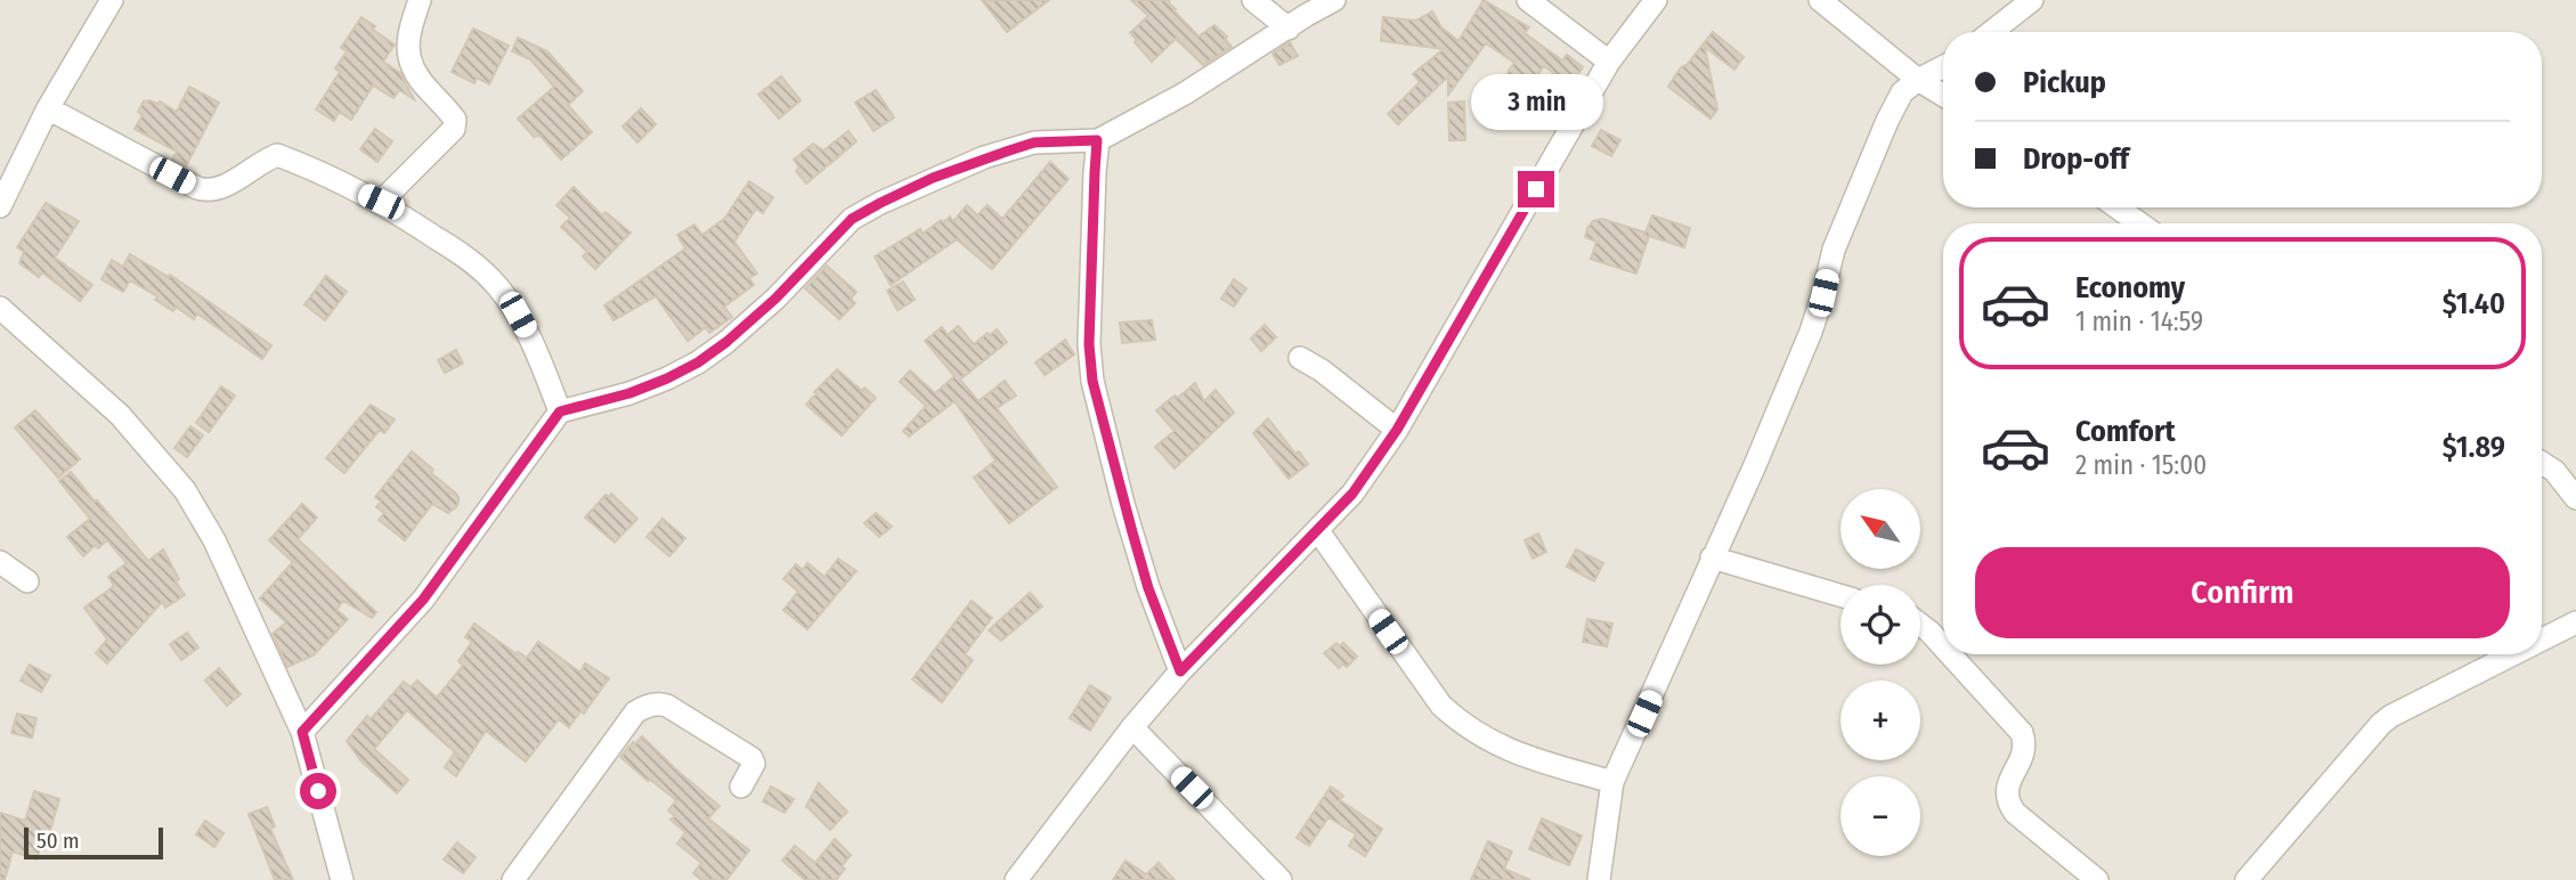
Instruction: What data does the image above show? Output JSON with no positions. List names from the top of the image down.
{
  "scale_bar": "50 m",
  "north": "top left",
  "page": {
    "banner": ["Pickup", "Drop-off"],
    "bubble": "3 min",
    "list": [
      {
        "name": "Economy",
        "note": "1 min · 14:59",
        "value": "$1.40"
      },
      {
        "name": "Comfort",
        "note": "2 min · 15:00",
        "value": "$1.89"
      }
    ],
    "map_buttons": ["+", "−"],
    "buttons": "Confirm",
    "scale": "50 m"
  }
}
